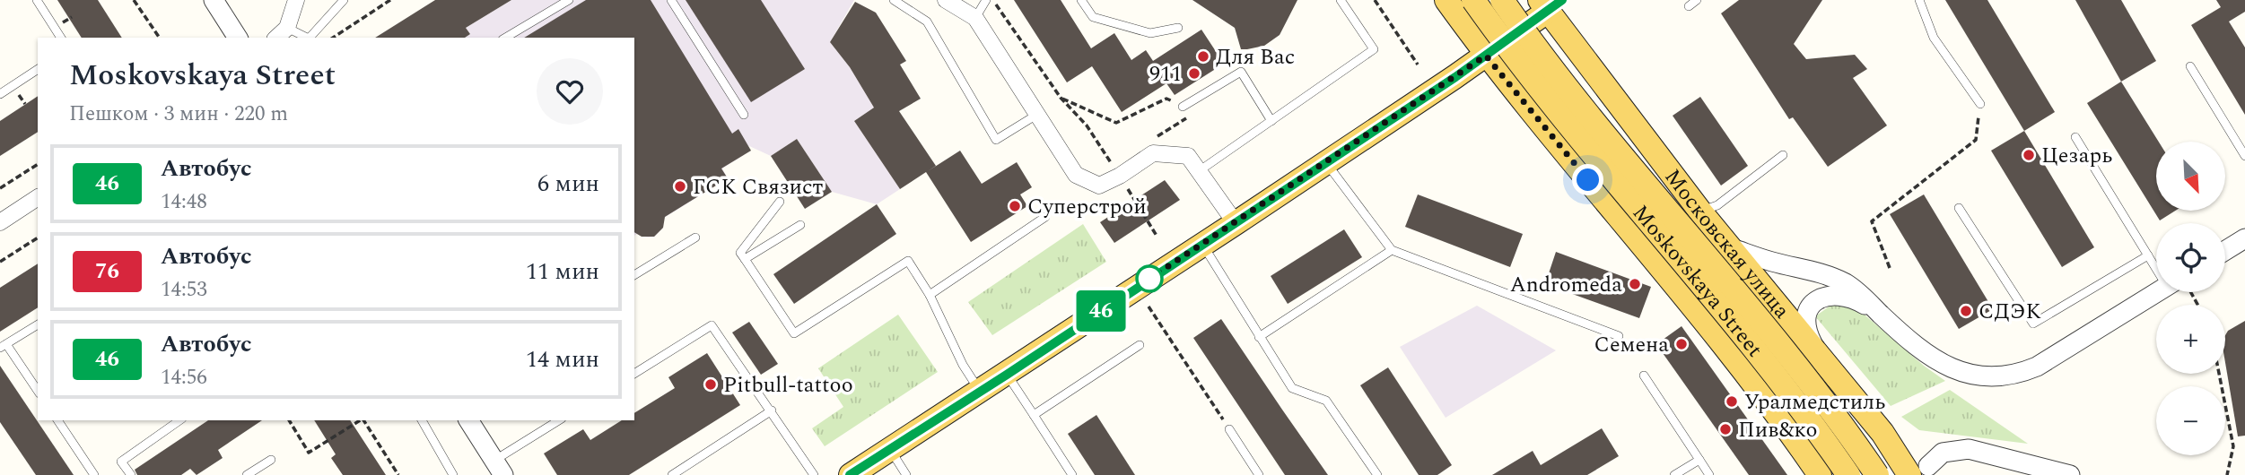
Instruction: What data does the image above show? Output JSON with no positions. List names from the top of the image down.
{
  "streets": {
    "main road": ["Московская улица", "Moskovskaya Street"]
  },
  "places": [
    "Для Вас",
    "911",
    "Цезарь",
    "ГСК Связист",
    "Суперстрой",
    "Andromeda",
    "СДЭК",
    "Семена",
    "Pitbull-tattoo",
    "Уралмедстиль",
    "Пив&ко"
  ],
  "lines": ["bus line 46"],
  "north": "bottom right",
  "page": {
    "on_map": "46",
    "heading": ["Moskovskaya Street", "Пешком · 3 мин · 220 m"],
    "map_buttons": ["+", "−"],
    "list": [
      {
        "mark": "46",
        "name": "Автобус",
        "note": "14:48",
        "value": "6 мин"
      },
      {
        "mark": "76",
        "name": "Автобус",
        "note": "14:53",
        "value": "11 мин"
      },
      {
        "mark": "46",
        "name": "Автобус",
        "note": "14:56",
        "value": "14 мин"
      }
    ]
  }
}
